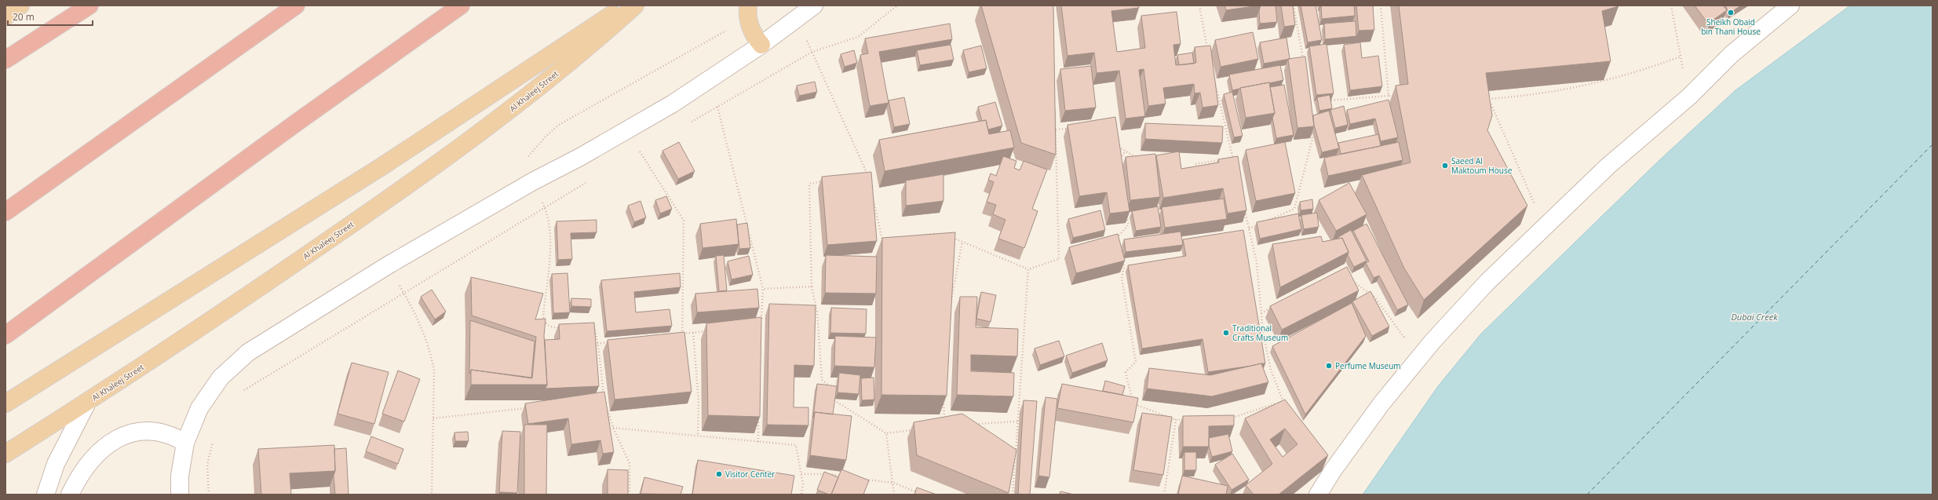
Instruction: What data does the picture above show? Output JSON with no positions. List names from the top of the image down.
{
  "streets": {
    "main road": ["Al Khaleej Street"]
  },
  "water": ["Dubai Creek"],
  "places": [
    "Sheikh Obaid bin Thani House",
    "Saeed Al Maktoum House",
    "Traditional Crafts Museum",
    "Perfume Museum",
    "Visitor Center"
  ],
  "scale_bar": "20 m"
}
